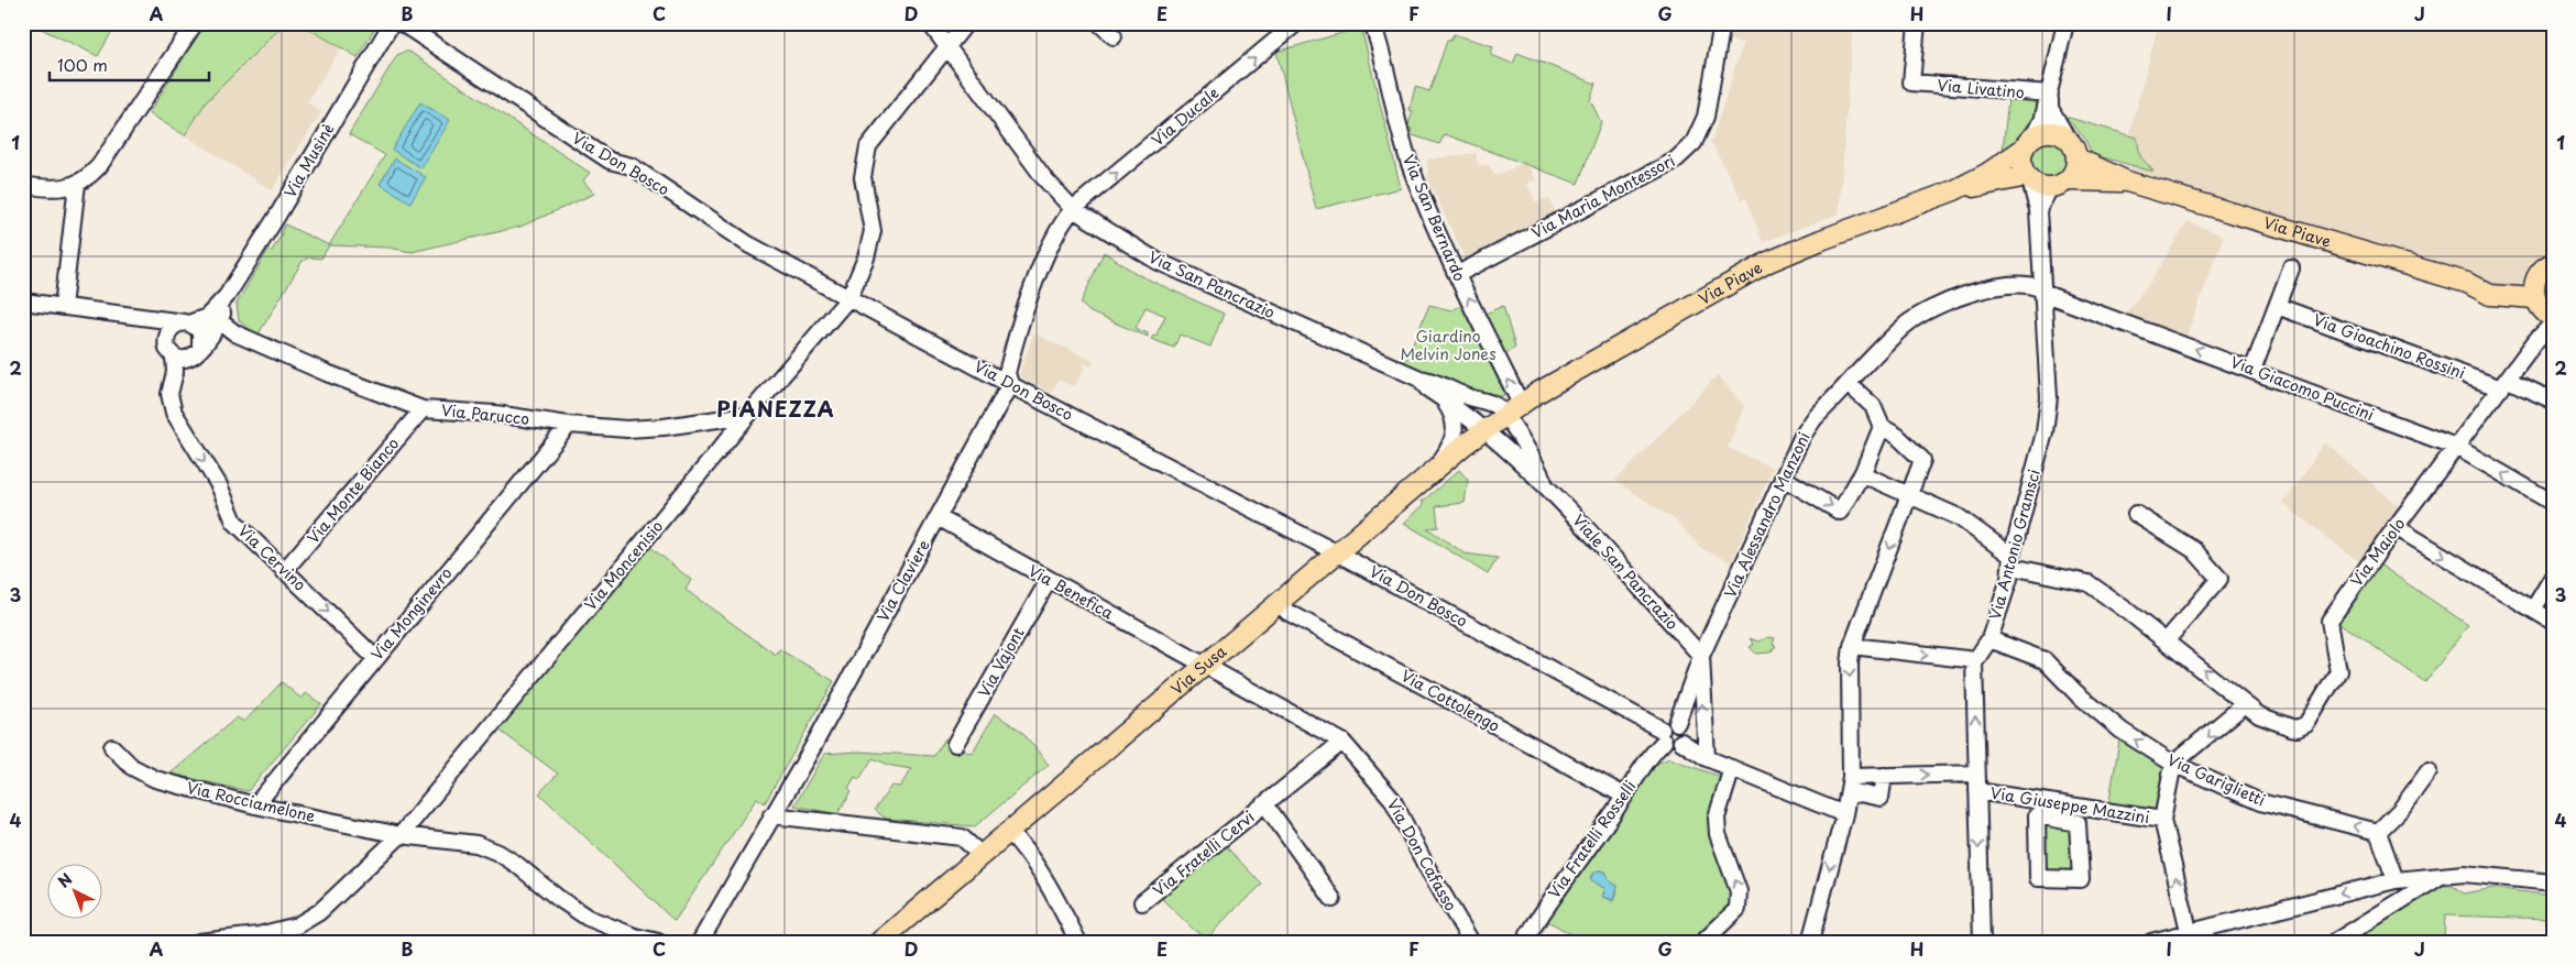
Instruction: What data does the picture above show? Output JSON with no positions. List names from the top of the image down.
{
  "streets": {
    "main road": ["Via Piave", "Via Susa"],
    "street": [
      "Via Livatino",
      "Via Ducale",
      "Via Musinè",
      "Via Don Bosco",
      "Via Maria Montessori",
      "Via San Bernardo",
      "Via San Pancrazio",
      "Via Gioachino Rossini",
      "Via Giacomo Puccini",
      "Via Parucco",
      "Via Monte Bianco",
      "Via Alessandro Manzoni",
      "Via Antonio Gramsci",
      "Via Maiolo",
      "Via Cervino",
      "Via Moncenisio",
      "Viale San Pancrazio",
      "Via Claviere",
      "Via Benefica",
      "Via Monginevro",
      "Via Vajont",
      "Via Cottolengo",
      "Via Gariglietti",
      "Via Rocciamelone",
      "Via Giuseppe Mazzini",
      "Via Fratelli Rosselli",
      "Via Fratelli Cervi",
      "Via Don Cafasso"
    ]
  },
  "crossings": [
    ["Via Ducale", "Via San Pancrazio"],
    ["Via Ducale", "Via Claviere"],
    ["Via Don Bosco", "Via Alessandro Manzoni"],
    ["Via Don Bosco", "Via Moncenisio"],
    ["Via Don Bosco", "Via Claviere"],
    ["Via Don Bosco", "Via Susa"],
    ["Via Don Bosco", "Via Fratelli Rosselli"],
    ["Via Maria Montessori", "Via San Bernardo"],
    ["Via San Bernardo", "Via Piave"],
    ["Via San Bernardo", "Viale San Pancrazio"],
    ["Via San Bernardo", "Via Susa"],
    ["Via Piave", "Via Antonio Gramsci"],
    ["Via Piave", "Via Maiolo"],
    ["Via Piave", "Viale San Pancrazio"],
    ["Via Piave", "Via Susa"],
    ["Via San Pancrazio", "Via Moncenisio"],
    ["Via San Pancrazio", "Viale San Pancrazio"],
    ["Via San Pancrazio", "Via Claviere"],
    ["Via Gioachino Rossini", "Via Maiolo"],
    ["Via Giacomo Puccini", "Via Alessandro Manzoni"],
    ["Via Giacomo Puccini", "Via Antonio Gramsci"],
    ["Via Giacomo Puccini", "Via Maiolo"],
    ["Via Parucco", "Via Monte Bianco"],
    ["Via Parucco", "Via Moncenisio"],
    ["Via Parucco", "Via Monginevro"],
    ["Via Monte Bianco", "Via Cervino"],
    ["Via Alessandro Manzoni", "Via Antonio Gramsci"],
    ["Via Alessandro Manzoni", "Viale San Pancrazio"],
    ["Via Alessandro Manzoni", "Via Fratelli Rosselli"],
    ["Via Antonio Gramsci", "Via Maiolo"],
    ["Via Antonio Gramsci", "Via Gariglietti"],
    ["Via Cervino", "Via Monginevro"],
    ["Via Moncenisio", "Via Rocciamelone"],
    ["Viale San Pancrazio", "Via Susa"],
    ["Via Claviere", "Via Benefica"],
    ["Via Benefica", "Via Vajont"],
    ["Via Benefica", "Via Susa"],
    ["Via Benefica", "Via Don Cafasso"],
    ["Via Monginevro", "Via Rocciamelone"],
    ["Via Susa", "Via Cottolengo"],
    ["Via Susa", "Via Don Cafasso"],
    ["Via Cottolengo", "Via Fratelli Rosselli"],
    ["Via Fratelli Cervi", "Via Don Cafasso"]
  ],
  "one_way": [
    "Via Ducale",
    "Via San Bernardo",
    "Via Cervino",
    "Via Gariglietti"
  ],
  "districts": ["PIANEZZA"],
  "parks": ["Giardino Melvin Jones"],
  "scale_bar": "100 m",
  "north": "top left",
  "grid": {
    "columns": [
      "A",
      "B",
      "C",
      "D",
      "E",
      "F",
      "G",
      "H",
      "I",
      "J"
    ],
    "rows": [
      "1",
      "2",
      "3",
      "4"
    ]
  }
}
